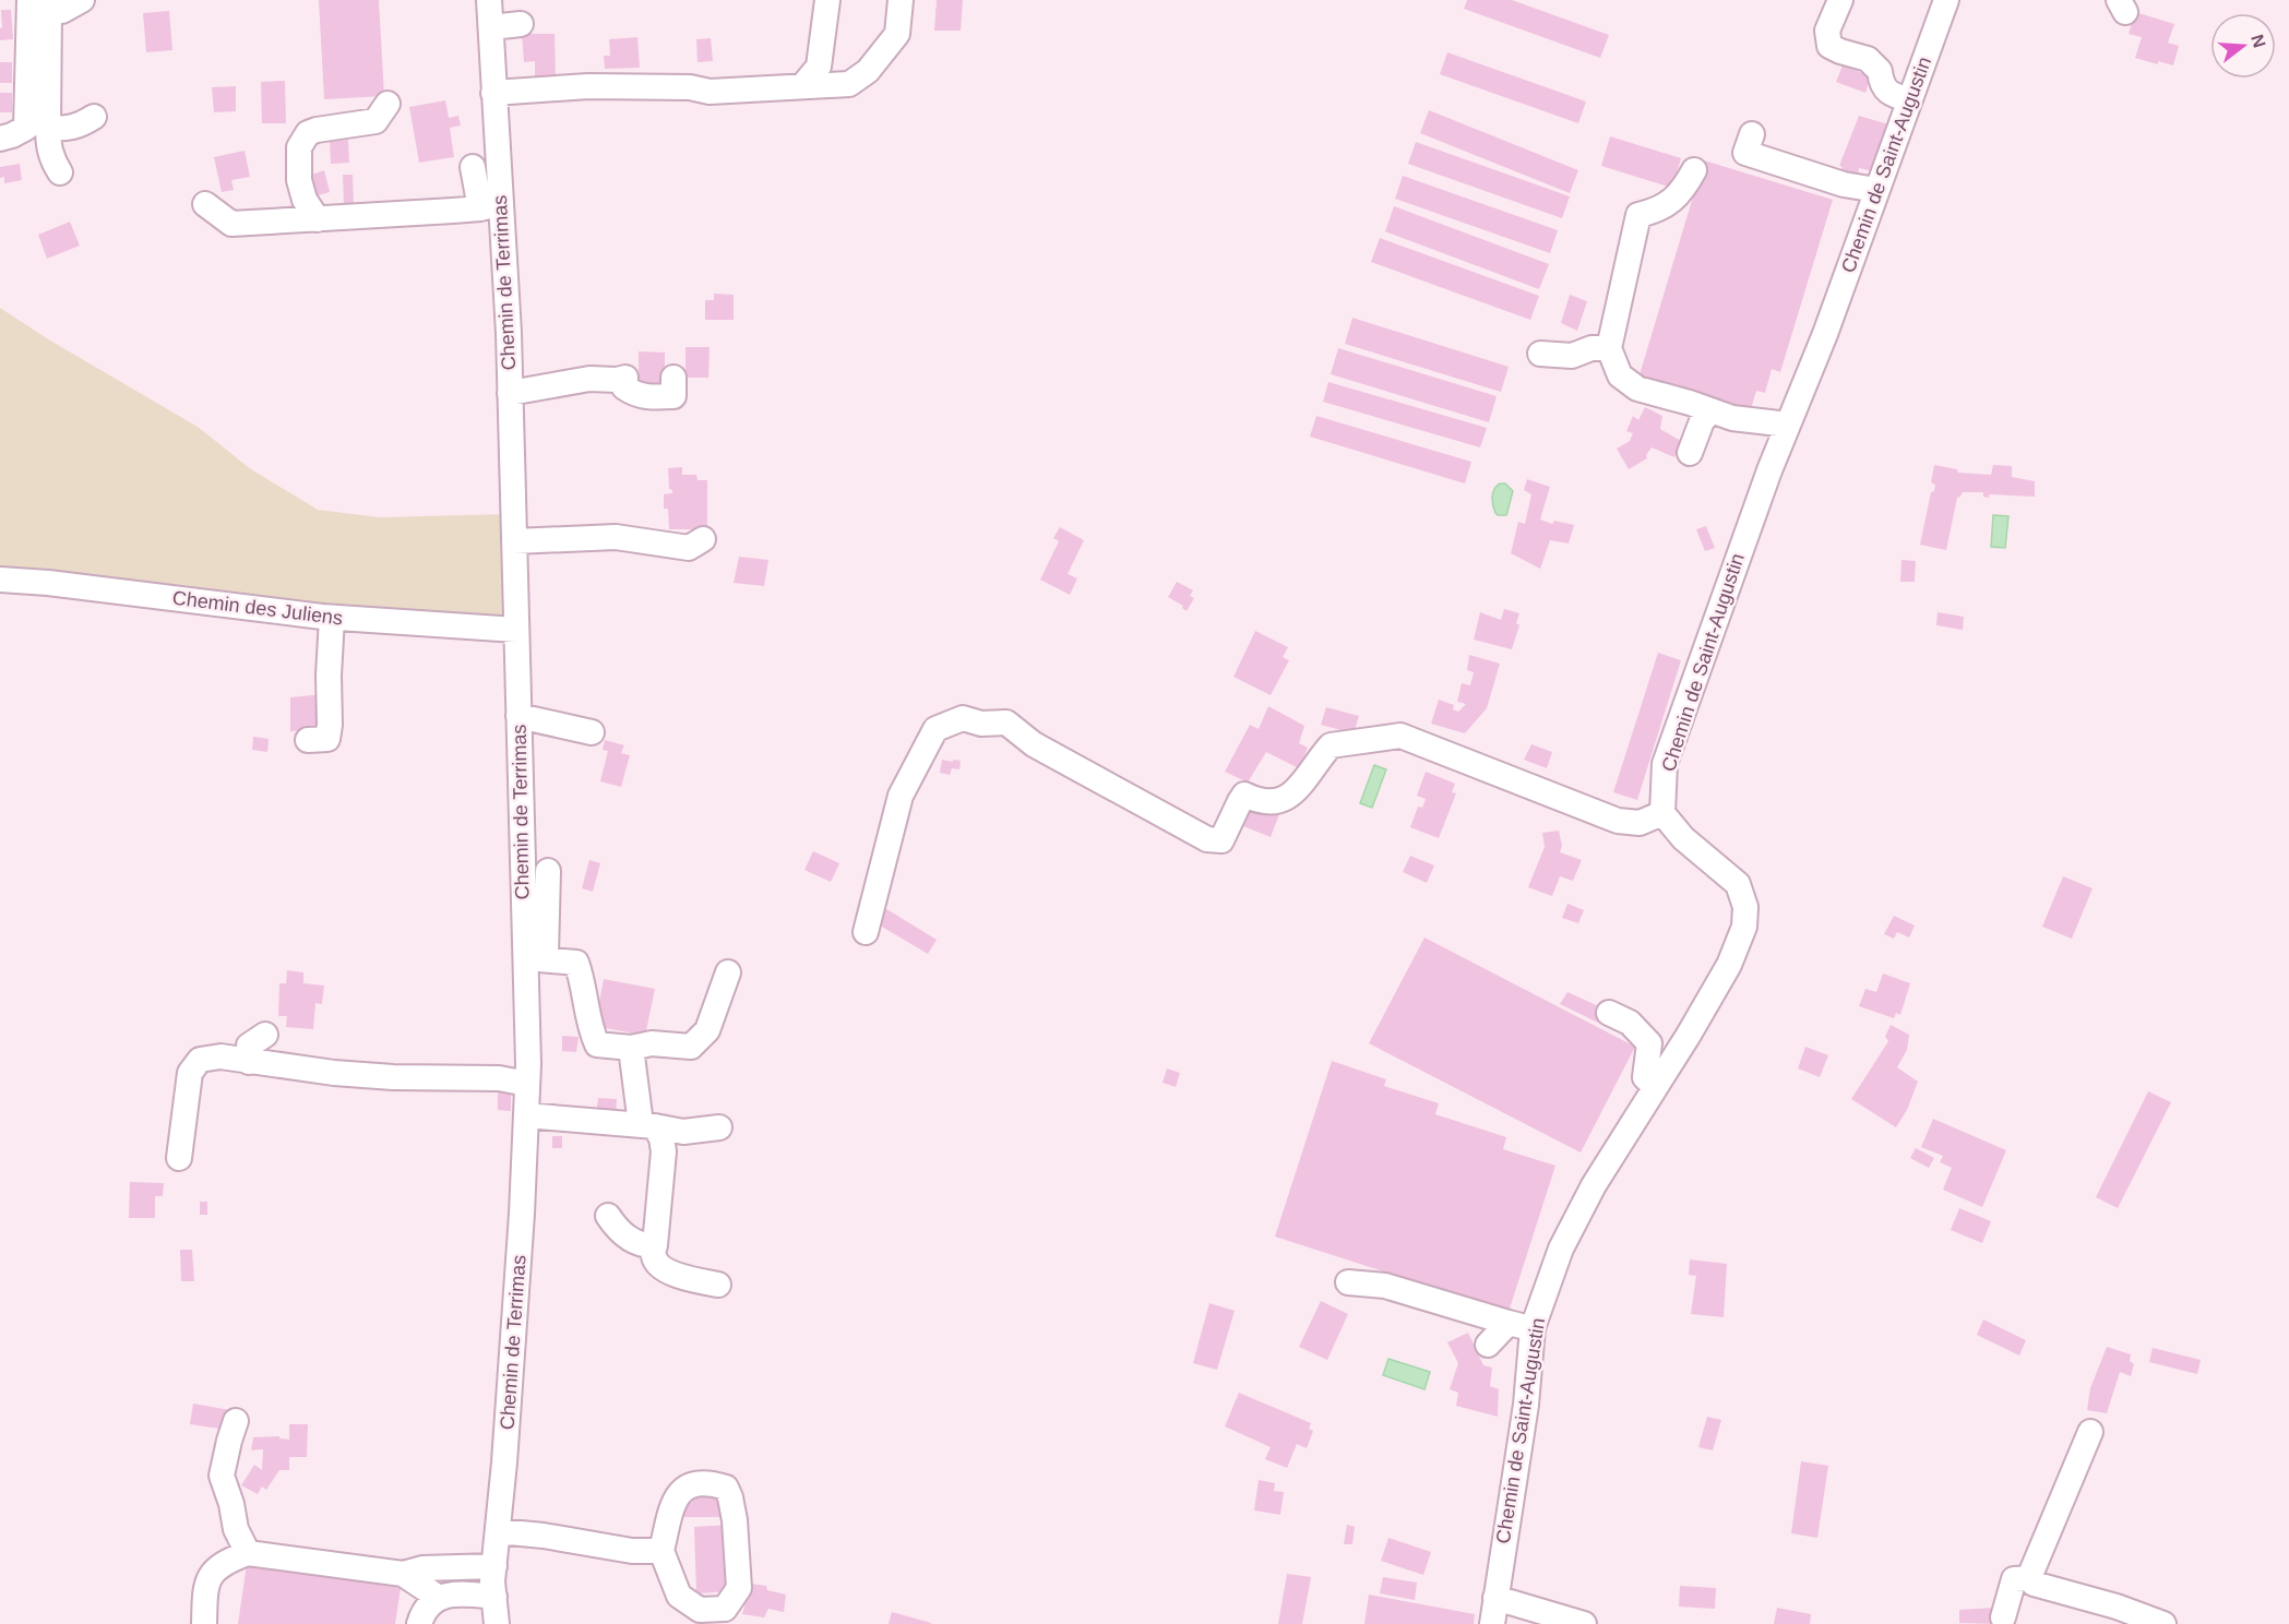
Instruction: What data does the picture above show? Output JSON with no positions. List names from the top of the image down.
{
  "streets": {
    "street": ["Chemin de Saint-Augustin", "Chemin de Terrimas", "Chemin des Juliens"]
  },
  "crossings": [
    ["Chemin de Terrimas", "Chemin des Juliens"]
  ],
  "north": "right"
}
